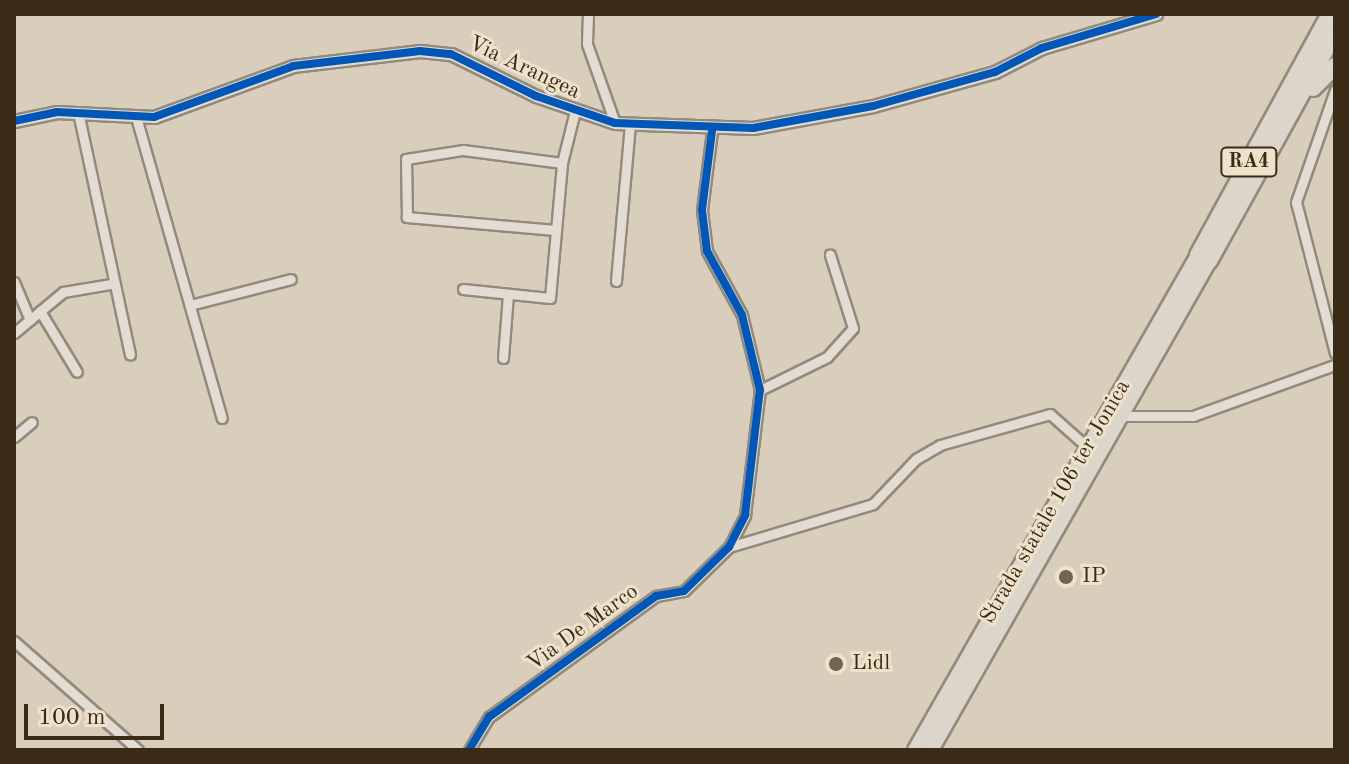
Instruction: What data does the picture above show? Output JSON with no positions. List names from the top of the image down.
{
  "streets": {
    "highway": ["RA4"],
    "main road": ["Strada statale 106 ter Jonica"],
    "street": ["Via Arangea", "Via De Marco"]
  },
  "crossings": [
    ["RA4", "Strada statale 106 ter Jonica"]
  ],
  "places": ["IP", "Lidl"],
  "scale_bar": "100 m"
}
